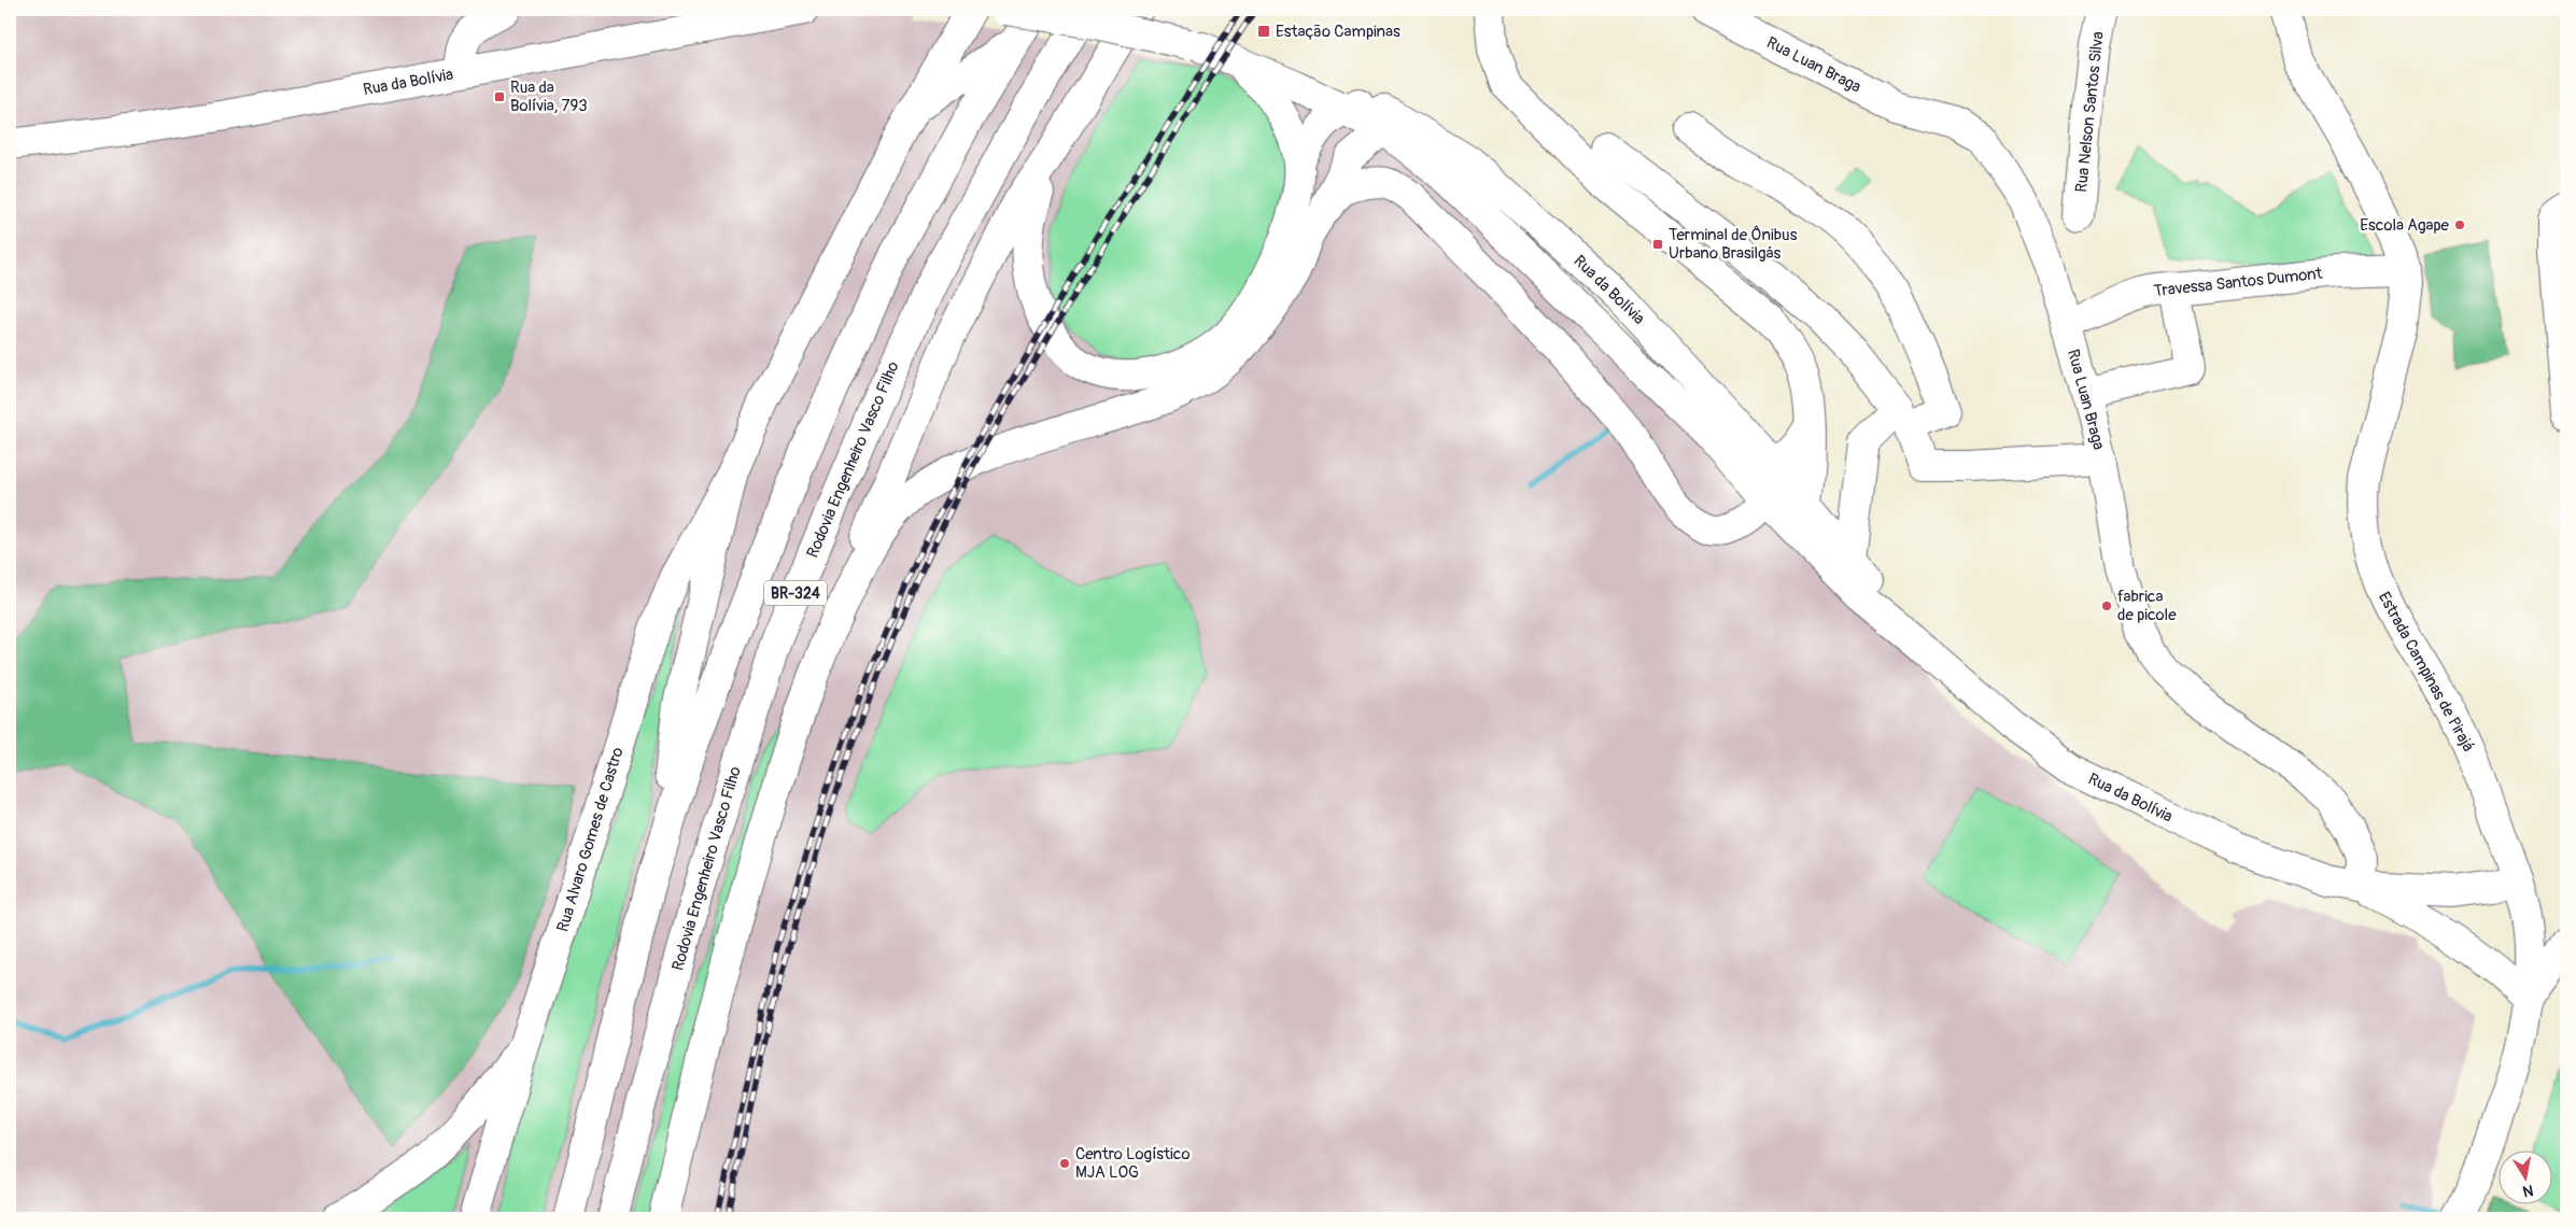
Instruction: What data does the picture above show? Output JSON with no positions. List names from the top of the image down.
{
  "streets": {
    "main road": [
      "Rua Luan Braga",
      "Rua da Bolívia",
      "Rua Nelson Santos Silva",
      "Travessa Santos Dumont",
      "Rodovia Engenheiro Vasco Filho",
      "BR-324",
      "Estrada Campinas de Pirajá",
      "Rua Alvaro Gomes de Castro"
    ]
  },
  "crossings": [
    ["Rua Luan Braga", "Rua da Bolívia"],
    ["Rua da Bolívia", "Estrada Campinas de Pirajá"],
    ["Travessa Santos Dumont", "Estrada Campinas de Pirajá"]
  ],
  "places": {
    "transit": ["Estação Campinas", "Rua da Bolívia, 793", "Terminal de Ônibus Urbano Brasilgás"],
    "other": ["Escola Agape", "fabrica de picole", "Centro Logístico MJA LOG"]
  },
  "north": "bottom"
}
